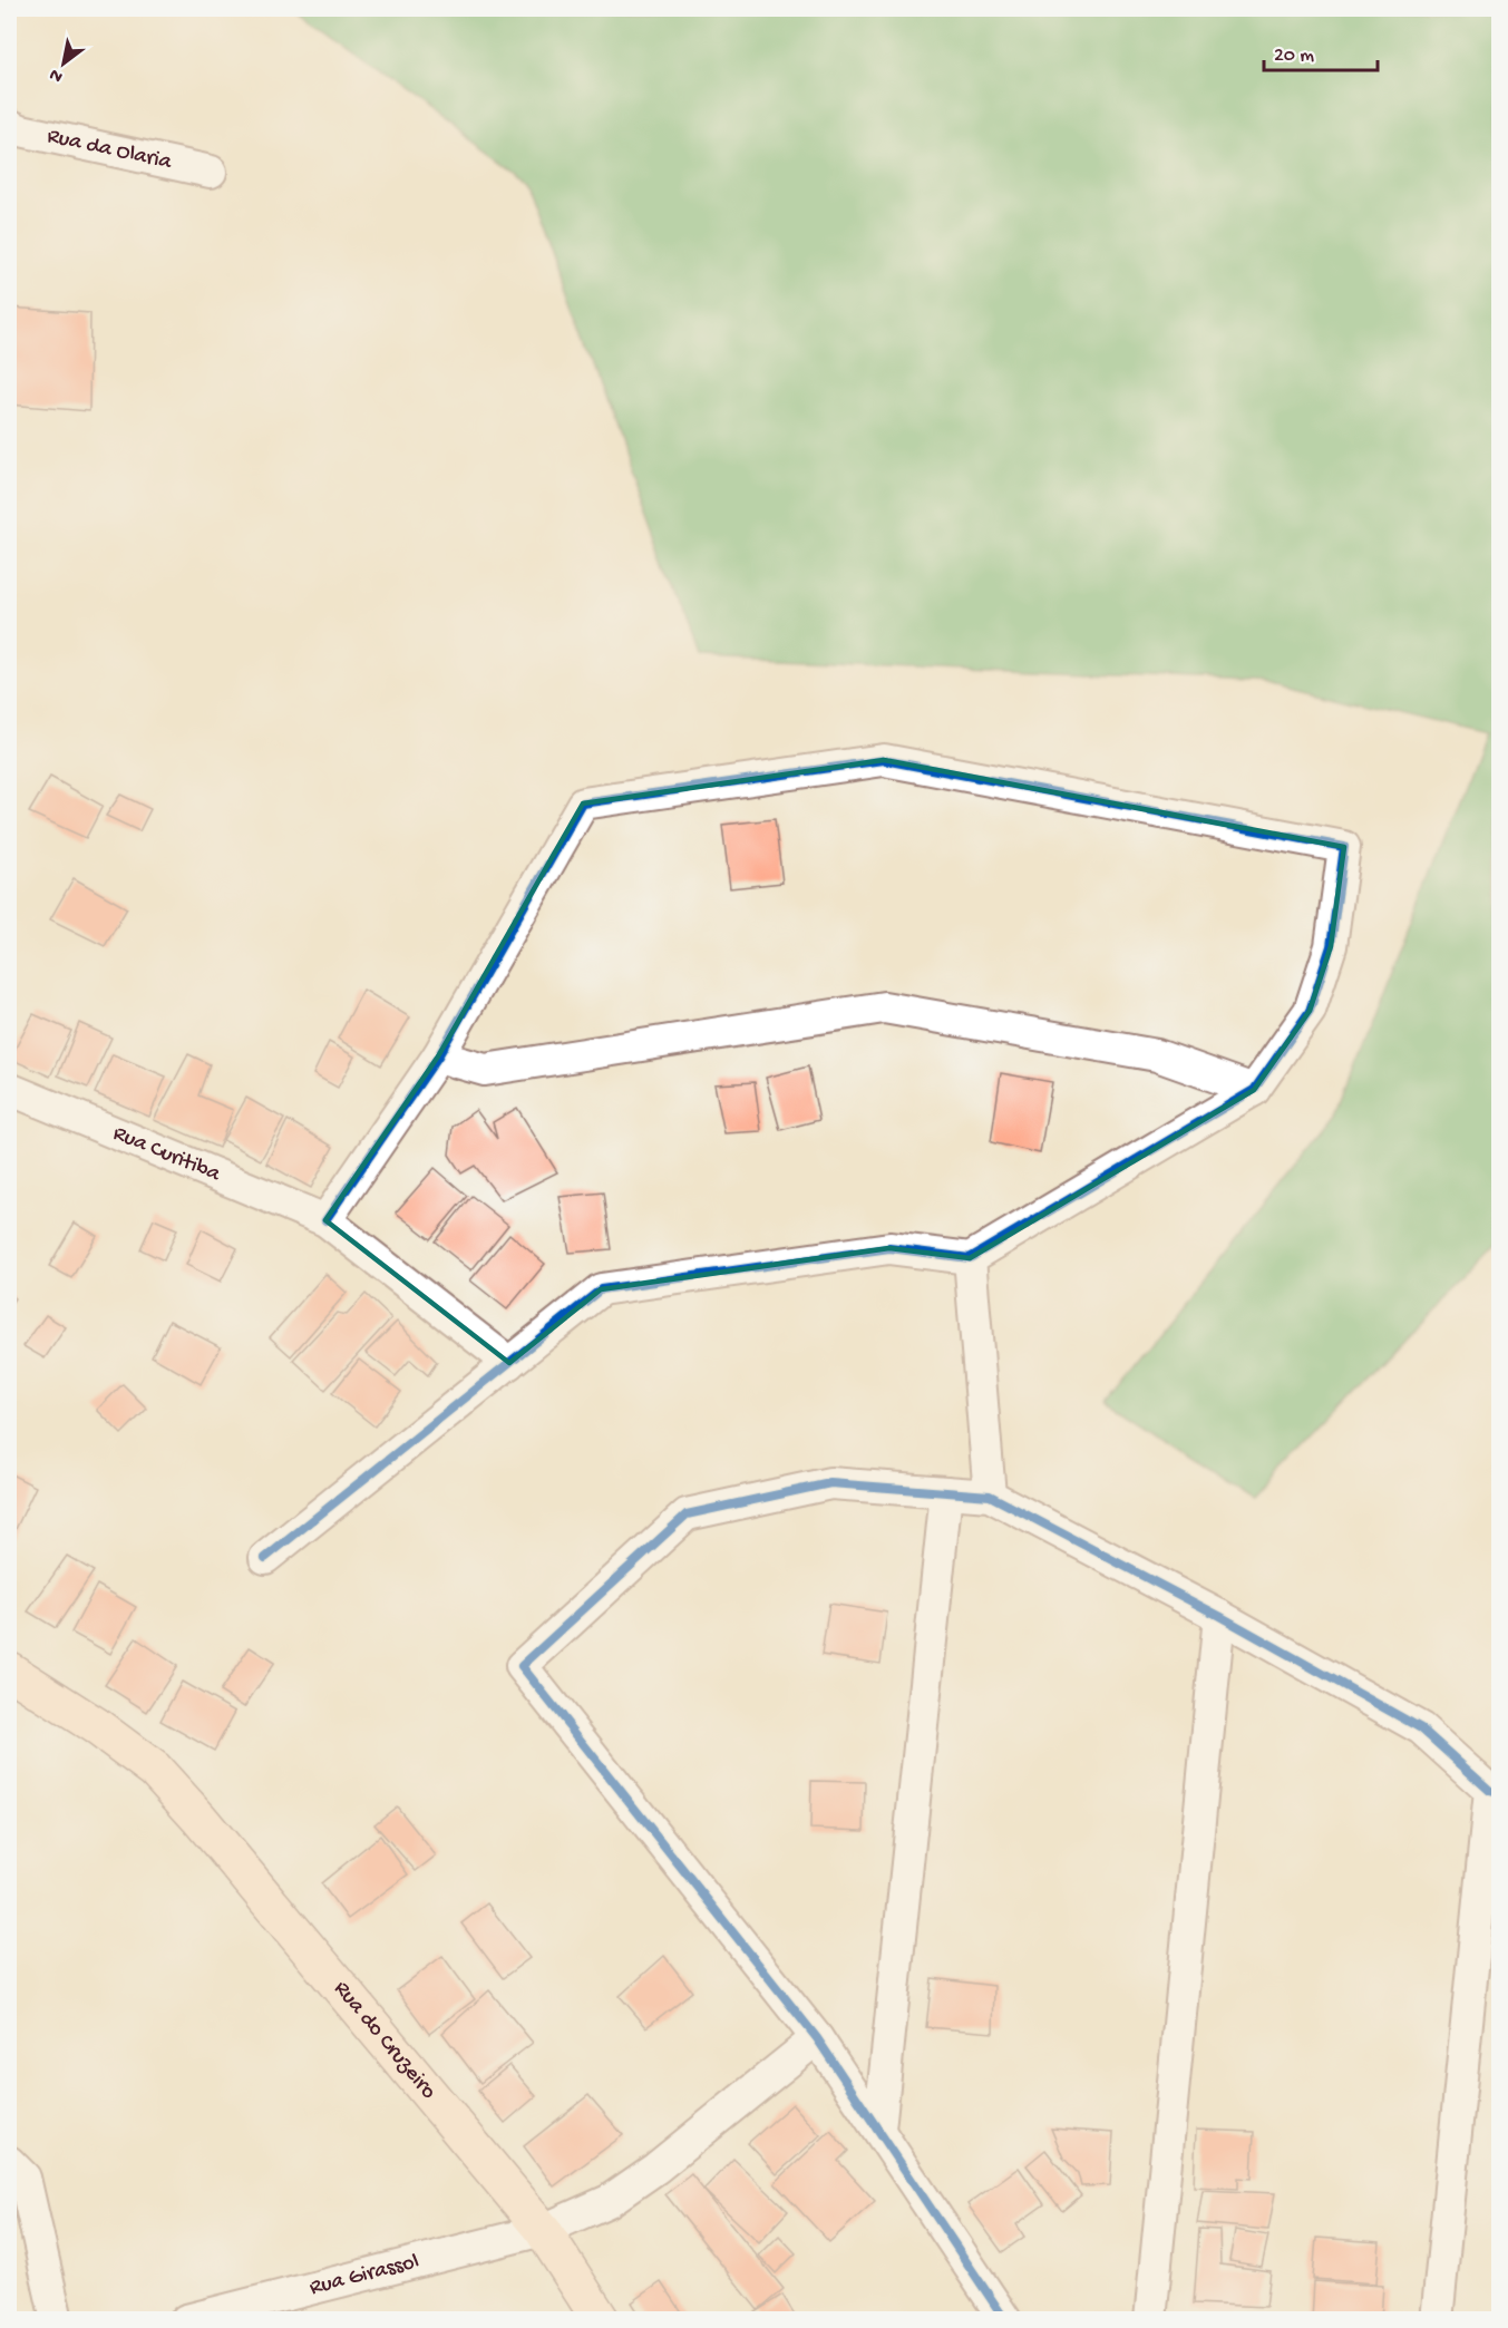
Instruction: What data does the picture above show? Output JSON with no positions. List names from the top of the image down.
{
  "streets": {
    "street": [
      "Rua da Olaria",
      "Rua Curitiba",
      "Rua do Cruzeiro",
      "Rua Girassol"
    ]
  },
  "crossings": [
    ["Rua do Cruzeiro", "Rua Girassol"]
  ],
  "scale_bar": "20 m",
  "north": "bottom left"
}
